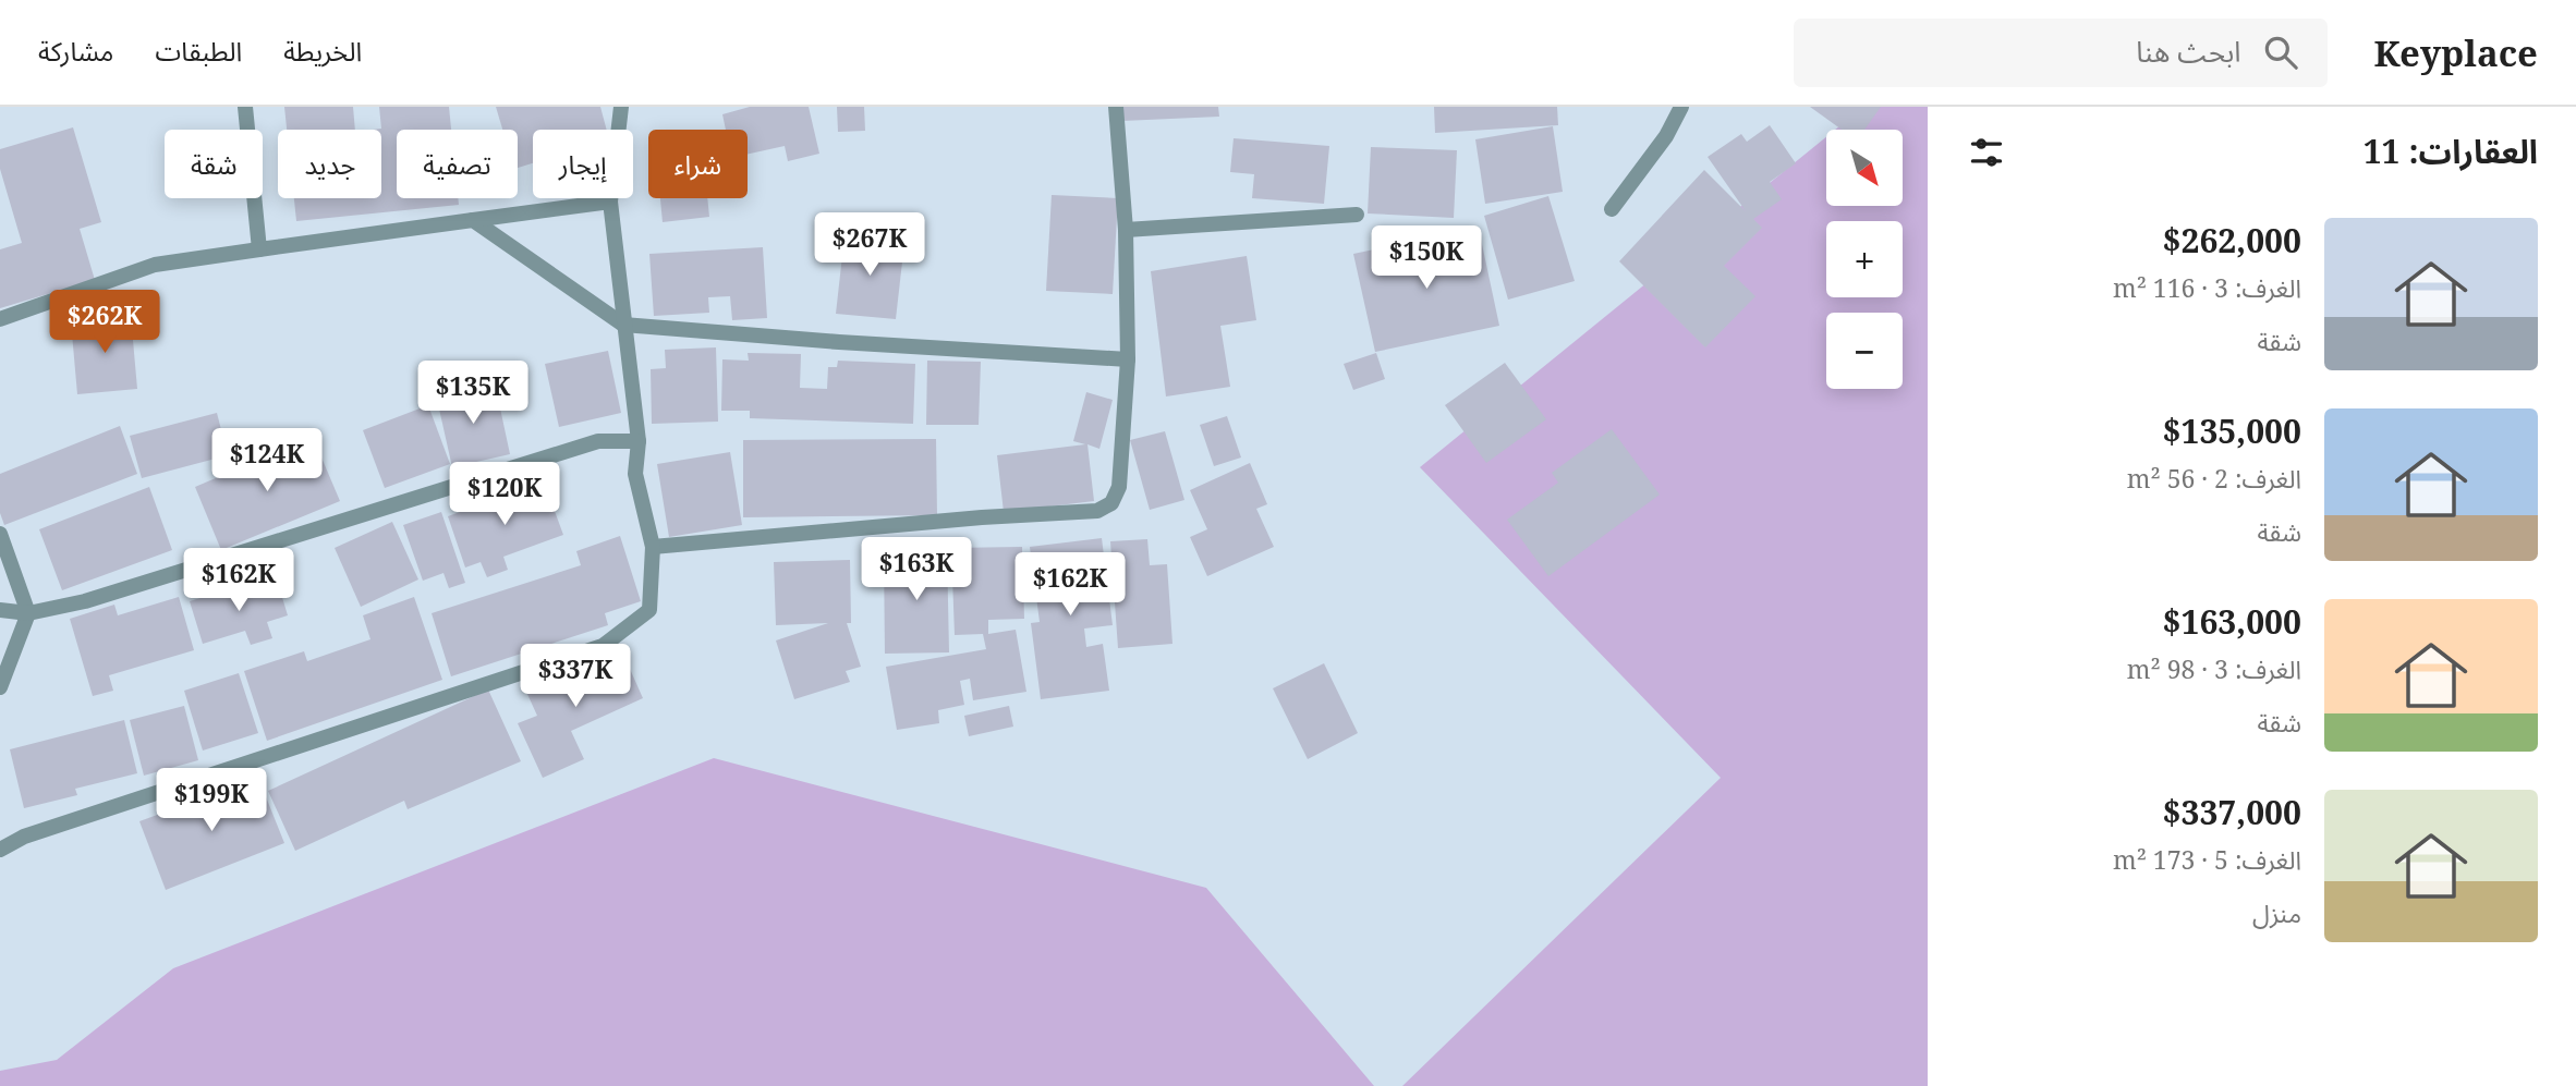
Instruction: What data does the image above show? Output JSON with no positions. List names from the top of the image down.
{
  "north": "bottom right",
  "page": {
    "header": "Keyplace",
    "search": "ابحث هنا",
    "nav": ["الخريطة", "الطبقات", "مشاركة"],
    "heading": "العقارات: 11",
    "map_buttons": ["+", "−"],
    "chip": [
      "شراء",
      "إيجار",
      "تصفية",
      "جديد",
      "شقة"
    ],
    "list": [
      {
        "name": "$262,000",
        "note": "الغرف: 3 · 116 m² · شقة"
      },
      {
        "name": "$135,000",
        "note": "الغرف: 2 · 56 m² · شقة"
      },
      {
        "name": "$163,000",
        "note": "الغرف: 3 · 98 m² · شقة"
      },
      {
        "name": "$337,000",
        "note": "الغرف: 5 · 173 m² · منزل"
      }
    ],
    "price": [
      "$267K",
      "$150K",
      "$262K",
      "$135K",
      "$124K",
      "$120K",
      "$163K",
      "$162K",
      "$162K",
      "$337K",
      "$199K"
    ]
  }
}
